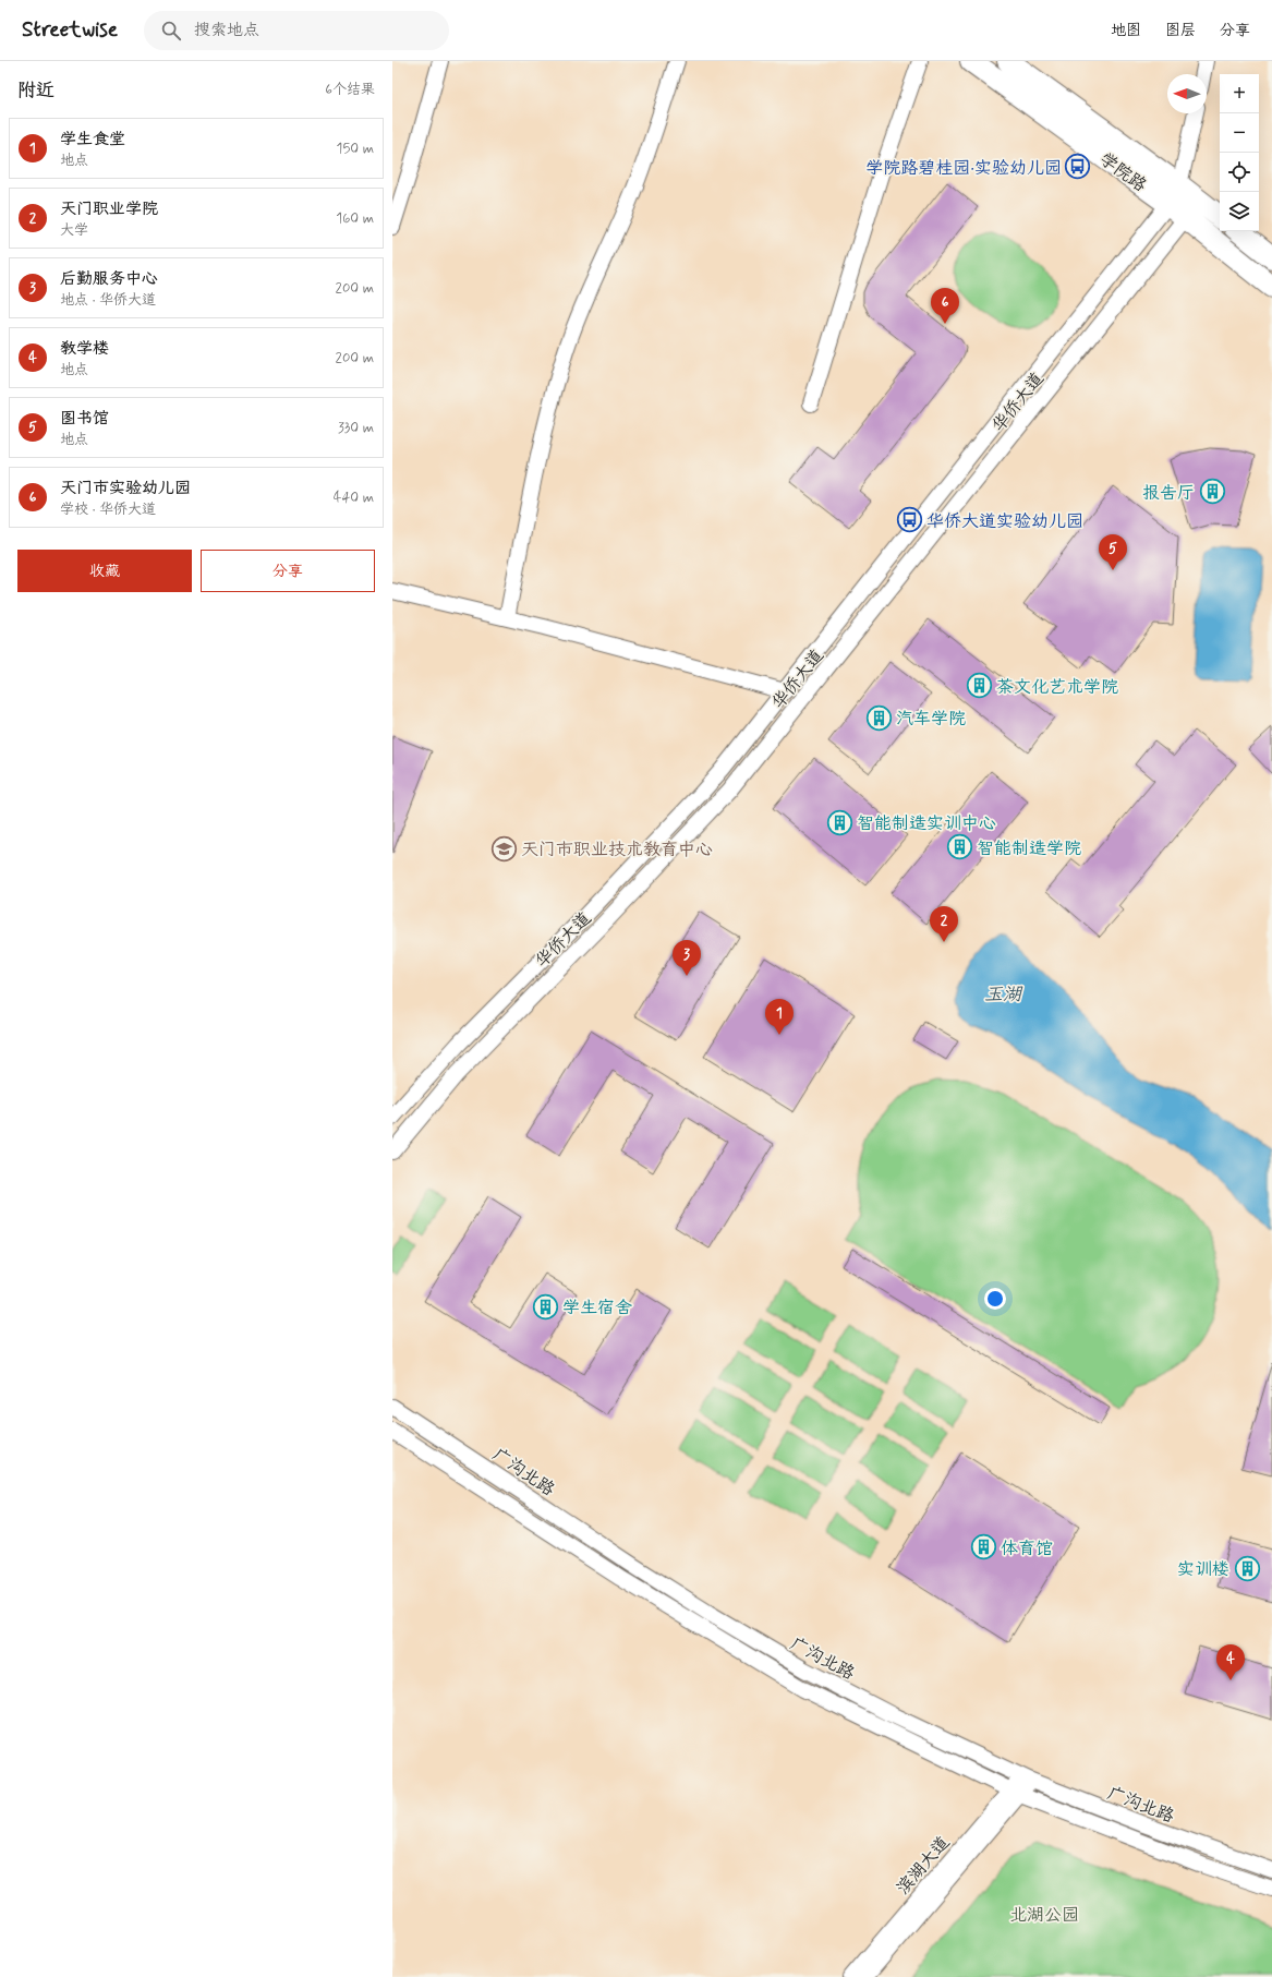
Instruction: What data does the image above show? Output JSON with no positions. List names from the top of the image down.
{
  "streets": {
    "main road": ["学院路"],
    "street": ["华侨大道", "广沟北路", "滨湖大道"]
  },
  "crossings": [
    ["学院路", "华侨大道"],
    ["广沟北路", "滨湖大道"]
  ],
  "water": ["玉湖"],
  "parks": ["北湖公园"],
  "places": {
    "bus stop": ["学院路碧桂园·实验幼儿园", "华侨大道实验幼儿园"],
    "building": [
      "报告厅",
      "茶文化艺术学院",
      "汽车学院",
      "智能制造实训中心",
      "智能制造学院",
      "学生宿舍",
      "体育馆",
      "实训楼"
    ],
    "school or university": ["天门市职业技术教育中心"]
  },
  "north": "left",
  "page": {
    "header": "Streetwise",
    "search": "搜索地点",
    "nav": ["地图", "图层", "分享"],
    "heading": ["附近", "6个结果"],
    "map_buttons": ["+", "−"],
    "list": [
      {
        "mark": "1",
        "name": "学生食堂",
        "note": "地点",
        "value": "150 m"
      },
      {
        "mark": "2",
        "name": "天门职业学院",
        "note": "大学",
        "value": "160 m"
      },
      {
        "mark": "3",
        "name": "后勤服务中心",
        "note": "地点 · 华侨大道",
        "value": "200 m"
      },
      {
        "mark": "4",
        "name": "教学楼",
        "note": "地点",
        "value": "200 m"
      },
      {
        "mark": "5",
        "name": "图书馆",
        "note": "地点",
        "value": "330 m"
      },
      {
        "mark": "6",
        "name": "天门市实验幼儿园",
        "note": "学校 · 华侨大道",
        "value": "440 m"
      }
    ],
    "pins": [
      "6",
      "5",
      "2",
      "3",
      "1",
      "4"
    ],
    "buttons": ["收藏", "分享"]
  }
}
